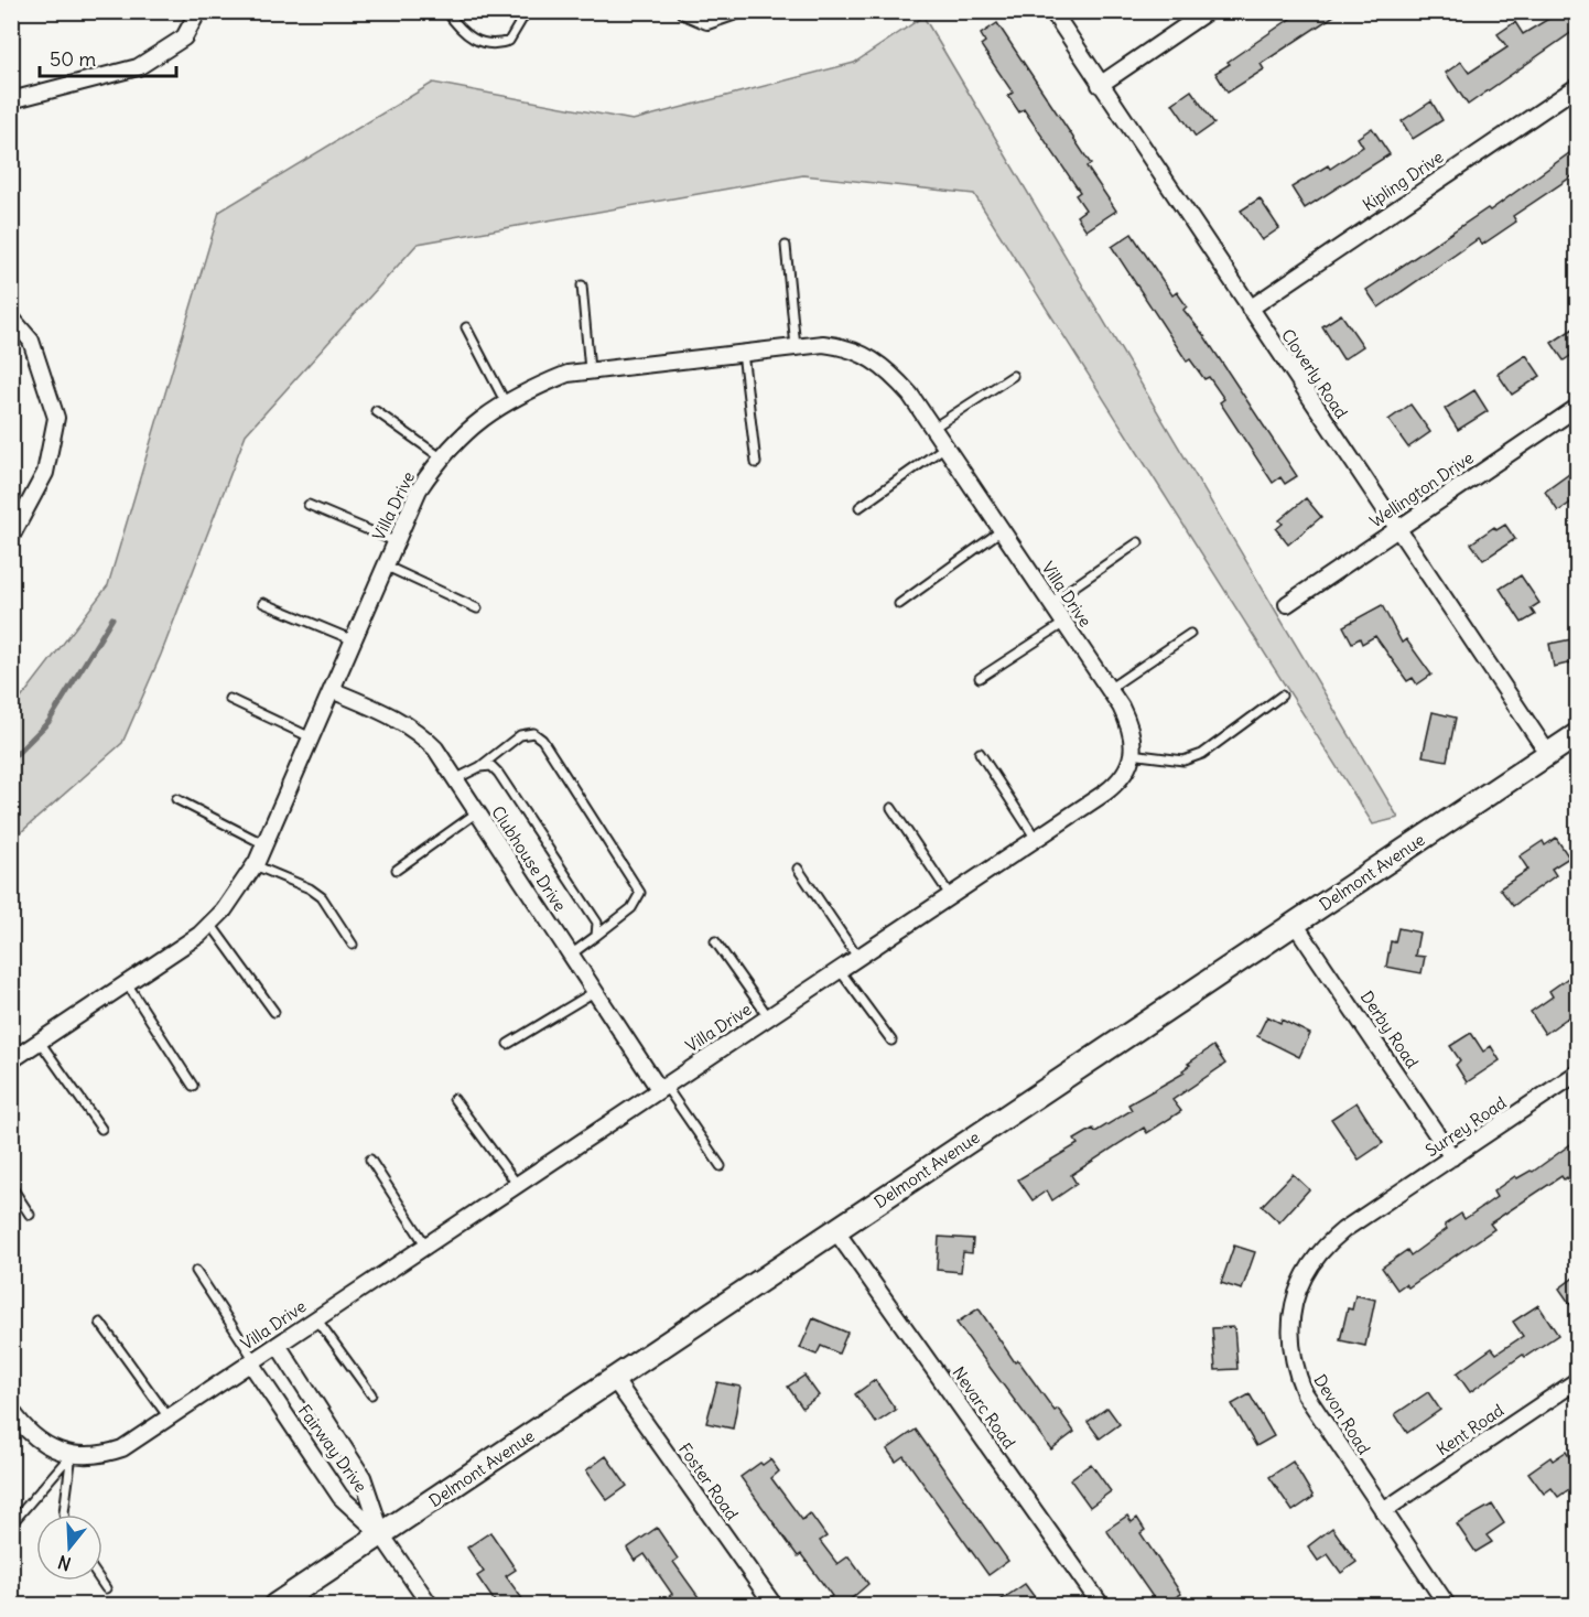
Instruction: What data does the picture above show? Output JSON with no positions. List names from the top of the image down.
{
  "streets": {
    "street": [
      "Kipling Drive",
      "Cloverly Road",
      "Wellington Drive",
      "Villa Drive",
      "Clubhouse Drive",
      "Delmont Avenue",
      "Derby Road",
      "Surrey Road",
      "Nevarc Road",
      "Devon Road",
      "Kent Road",
      "Fairway Drive",
      "Foster Road"
    ]
  },
  "crossings": [
    ["Kipling Drive", "Cloverly Road"],
    ["Cloverly Road", "Wellington Drive"],
    ["Cloverly Road", "Delmont Avenue"],
    ["Villa Drive", "Clubhouse Drive"],
    ["Villa Drive", "Fairway Drive"],
    ["Delmont Avenue", "Derby Road"],
    ["Delmont Avenue", "Nevarc Road"],
    ["Delmont Avenue", "Fairway Drive"],
    ["Delmont Avenue", "Foster Road"],
    ["Derby Road", "Surrey Road"],
    ["Surrey Road", "Devon Road"],
    ["Devon Road", "Kent Road"]
  ],
  "scale_bar": "50 m",
  "north": "bottom"
}
